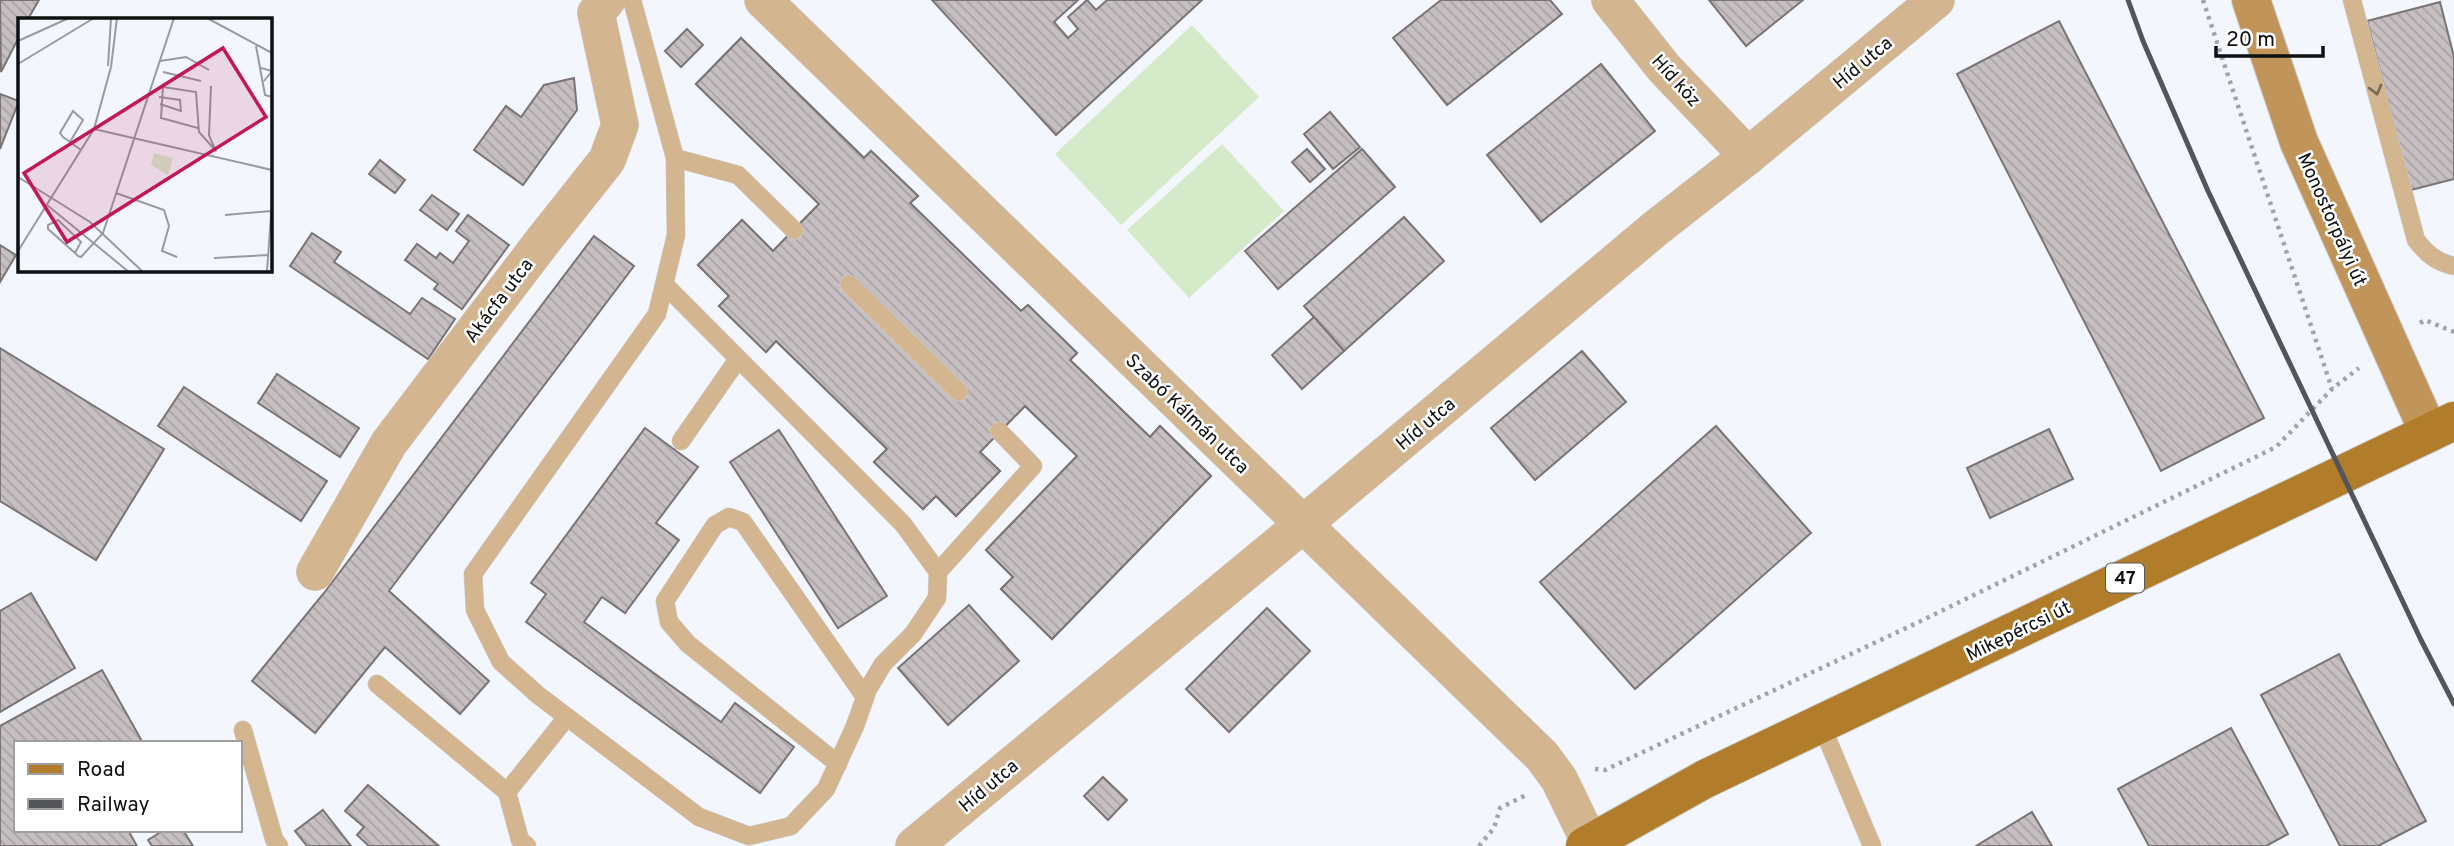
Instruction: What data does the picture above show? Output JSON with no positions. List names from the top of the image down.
{
  "streets": {
    "main road": ["47", "Mikepércsi út"],
    "street": [
      "Híd utca",
      "Híd köz",
      "Monostorpályi út",
      "Akácfa utca",
      "Szabó Kálmán utca"
    ]
  },
  "crossings": [
    ["Híd utca", "Híd köz"],
    ["Híd utca", "Szabó Kálmán utca"],
    ["Monostorpályi út", "Mikepércsi út"],
    ["Szabó Kálmán utca", "Mikepércsi út"]
  ],
  "legend": ["Road", "Railway"],
  "scale_bar": "20 m"
}
